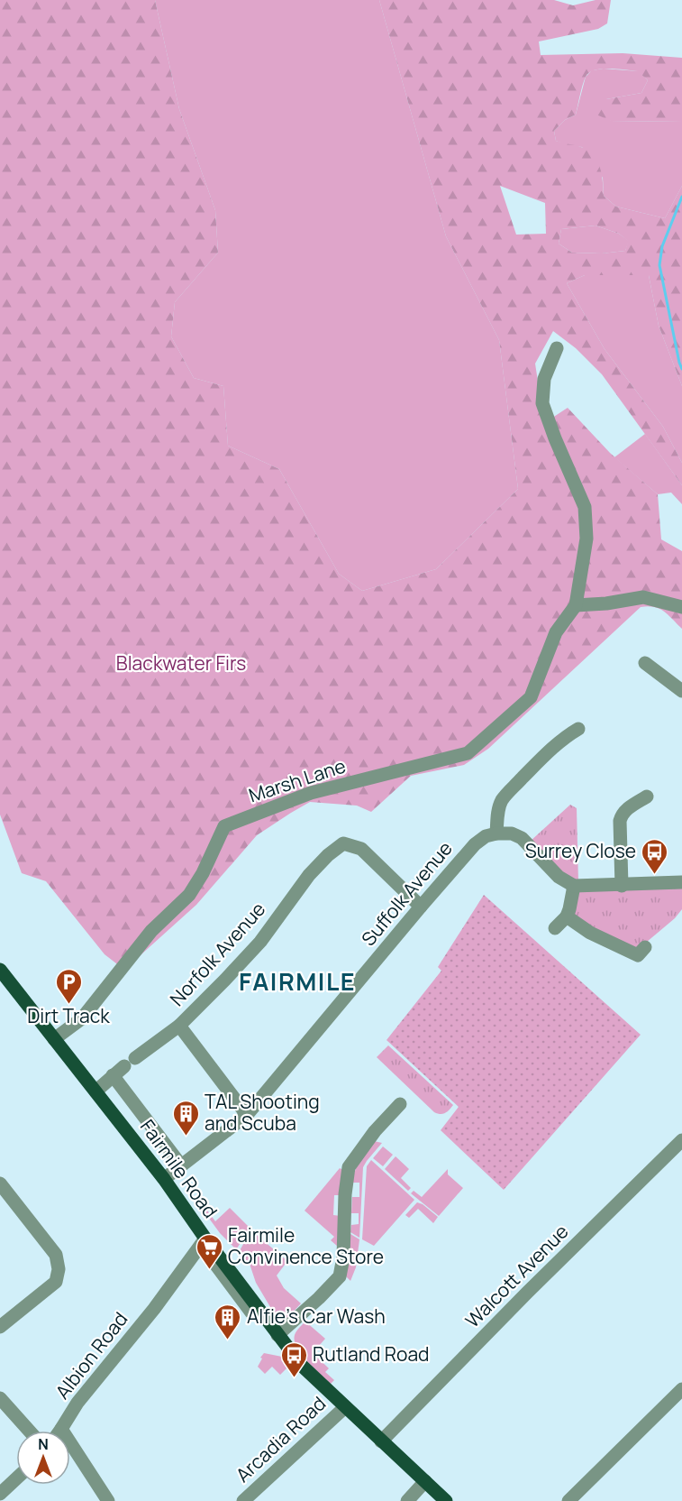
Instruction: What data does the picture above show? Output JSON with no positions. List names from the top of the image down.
{
  "streets": {
    "main road": ["Fairmile Road"],
    "street": [
      "Marsh Lane",
      "Suffolk Avenue",
      "Norfolk Avenue",
      "Walcott Avenue",
      "Albion Road",
      "Arcadia Road"
    ]
  },
  "crossings": [
    ["Marsh Lane", "Fairmile Road"],
    ["Suffolk Avenue", "Norfolk Avenue"],
    ["Suffolk Avenue", "Fairmile Road"],
    ["Norfolk Avenue", "Fairmile Road"],
    ["Fairmile Road", "Walcott Avenue"],
    ["Fairmile Road", "Albion Road"],
    ["Fairmile Road", "Arcadia Road"]
  ],
  "districts": ["FAIRMILE"],
  "parks": ["Blackwater Firs"],
  "places": {
    "bus stop": ["Surrey Close", "Rutland Road"],
    "parking": ["Dirt Track"],
    "building": ["TAL Shooting and Scuba", "Alfie's Car Wash"],
    "supermarket": ["Fairmile Convinence Store"]
  },
  "north": "top"
}
